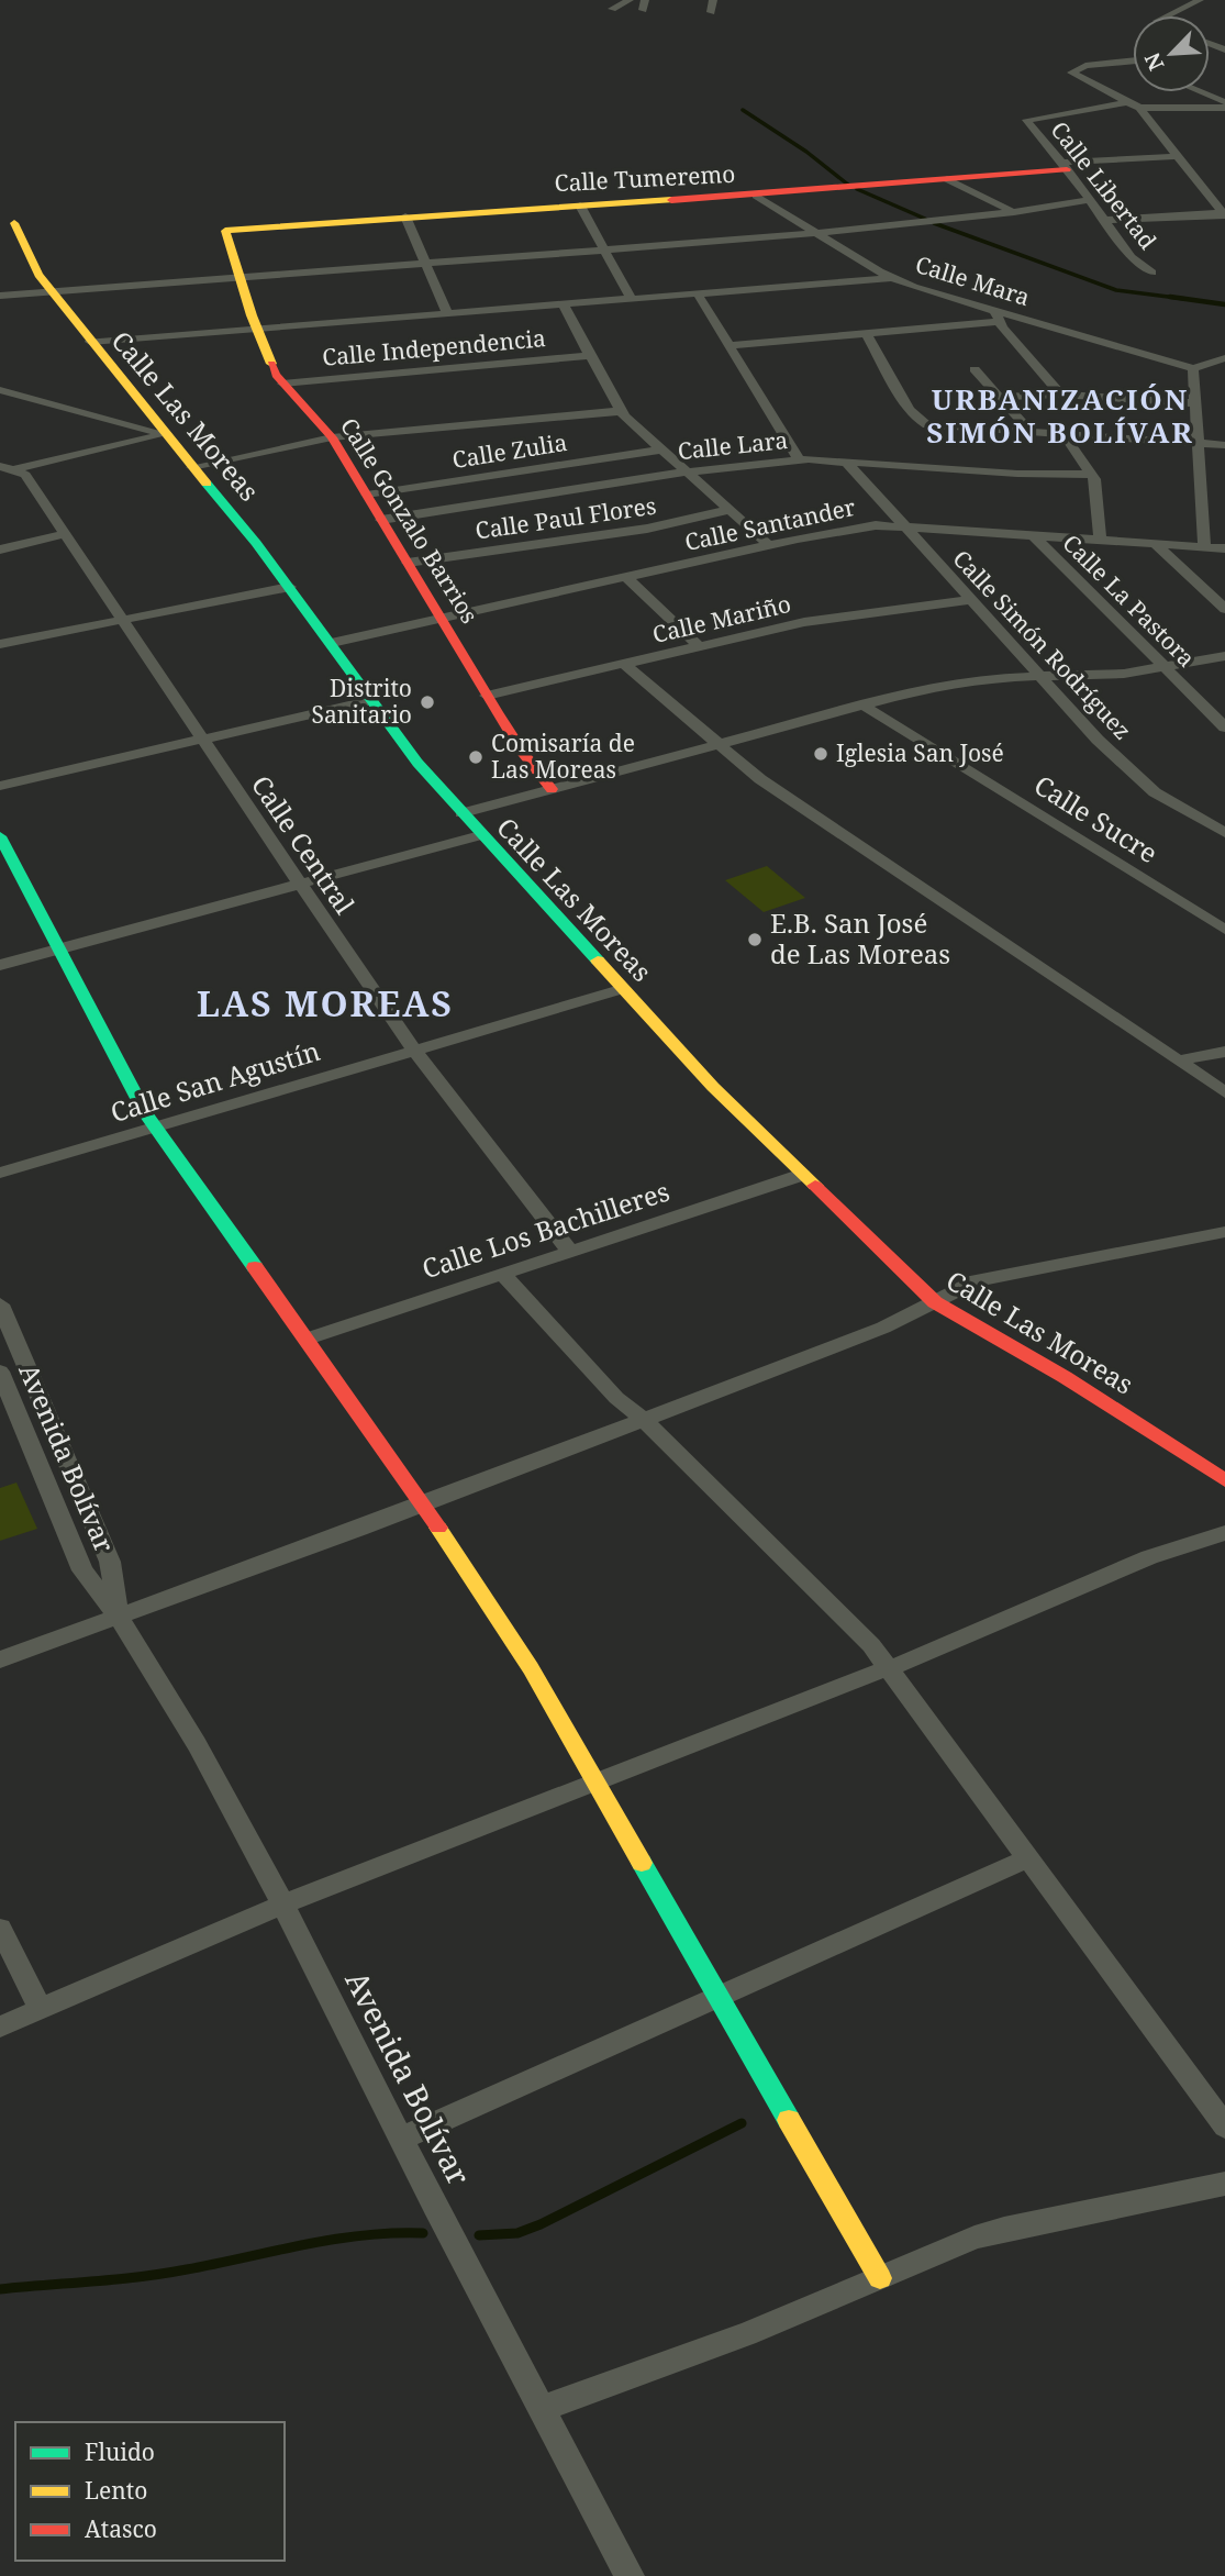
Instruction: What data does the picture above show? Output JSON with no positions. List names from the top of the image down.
{
  "streets": {
    "street": [
      "Calle Tumeremo",
      "Calle Libertad",
      "Calle Mara",
      "Calle Independencia",
      "Calle Las Moreas",
      "Calle Lara",
      "Calle Zulia",
      "Calle Paul Flores",
      "Calle Gonzalo Barrios",
      "Calle Santander",
      "Calle La Pastora",
      "Calle Mariño",
      "Calle Simón Rodríguez",
      "Calle Sucre",
      "Calle Central",
      "Calle San Agustín",
      "Calle Los Bachilleres",
      "Avenida Bolívar"
    ]
  },
  "crossings": [
    ["Calle Tumeremo", "Calle Libertad"],
    ["Calle Tumeremo", "Calle Mara"],
    ["Calle Tumeremo", "Calle Gonzalo Barrios"],
    ["Calle Independencia", "Calle Gonzalo Barrios"],
    ["Calle Las Moreas", "Calle Santander"],
    ["Calle Las Moreas", "Calle San Agustín"],
    ["Calle Las Moreas", "Calle Los Bachilleres"],
    ["Calle Lara", "Calle Gonzalo Barrios"],
    ["Calle Lara", "Calle Simón Rodríguez"],
    ["Calle Zulia", "Calle Gonzalo Barrios"],
    ["Calle Paul Flores", "Calle Gonzalo Barrios"],
    ["Calle Gonzalo Barrios", "Calle Santander"],
    ["Calle Gonzalo Barrios", "Calle Mariño"],
    ["Calle Santander", "Calle La Pastora"],
    ["Calle Santander", "Calle Simón Rodríguez"],
    ["Calle Mariño", "Calle Simón Rodríguez"],
    ["Calle Central", "Calle San Agustín"],
    ["Calle Central", "Calle Los Bachilleres"]
  ],
  "districts": ["URBANIZACIÓN SIMÓN BOLÍVAR", "LAS MOREAS"],
  "places": [
    "Distrito Sanitario",
    "Iglesia San José",
    "Comisaría de Las Moreas",
    "E.B. San José de Las Moreas"
  ],
  "legend": ["Fluido", "Lento", "Atasco"],
  "north": "bottom left"
}
